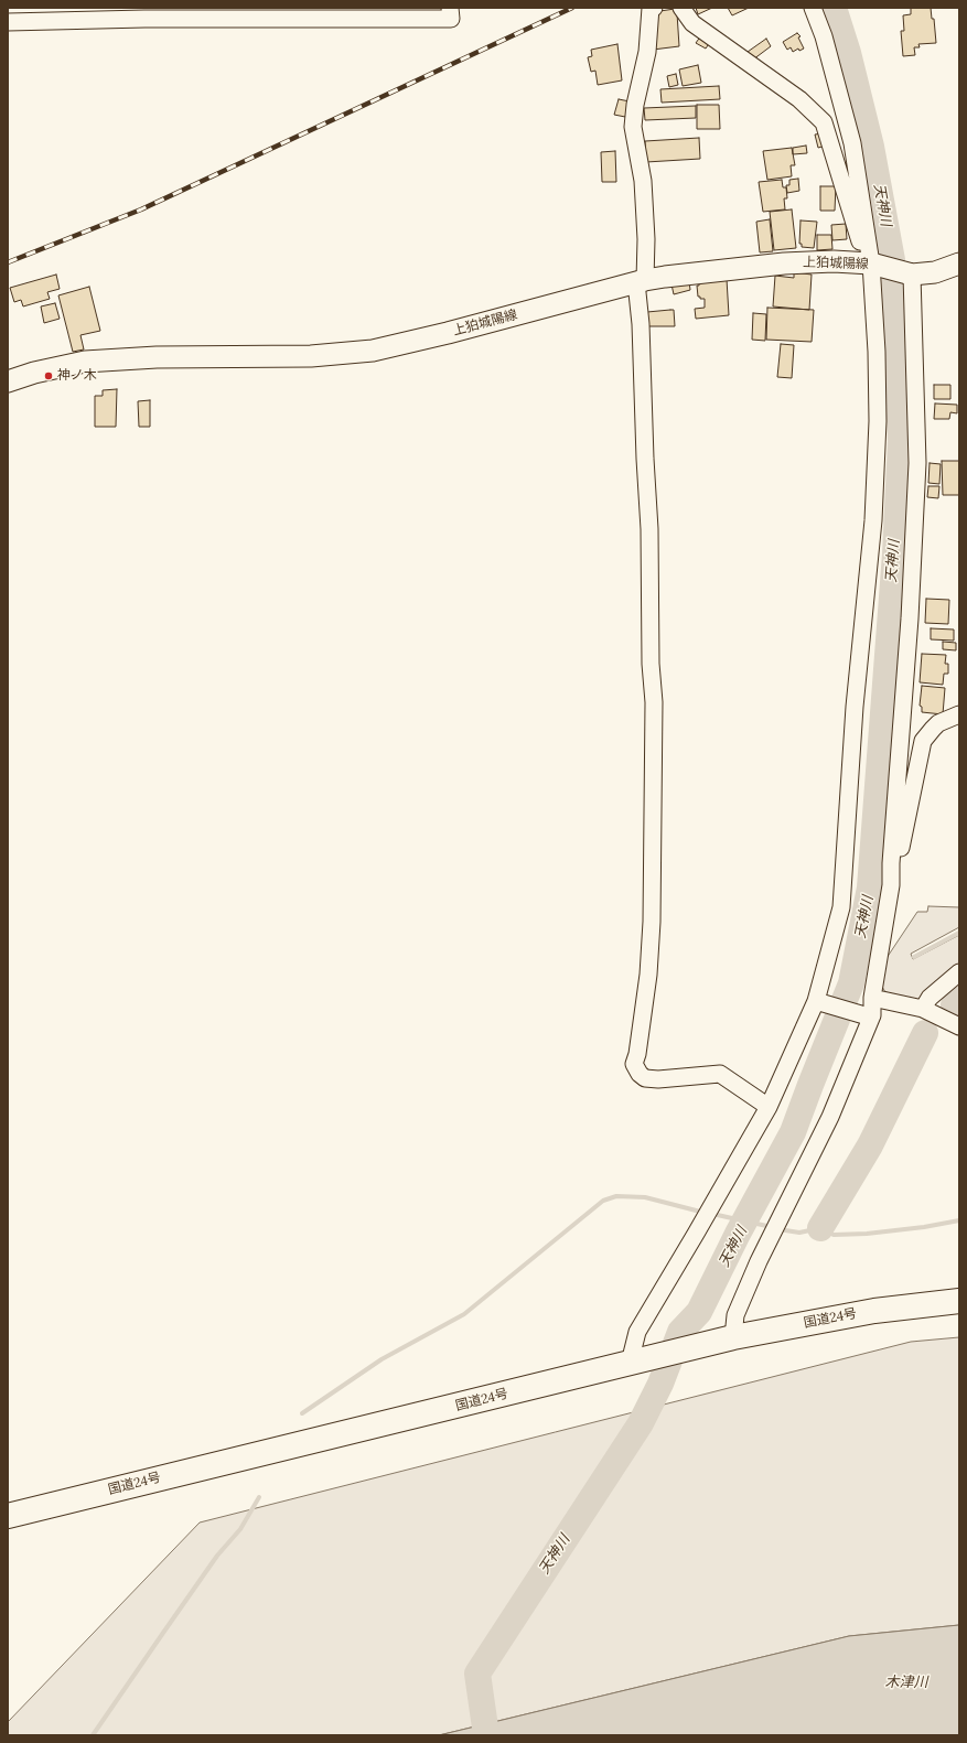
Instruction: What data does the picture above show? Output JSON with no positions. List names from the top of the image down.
{
  "streets": {
    "highway": ["国道24号"],
    "main road": ["上狛城陽線"]
  },
  "water": ["天神川", "木津川"],
  "places": ["神ノ木"]
}
